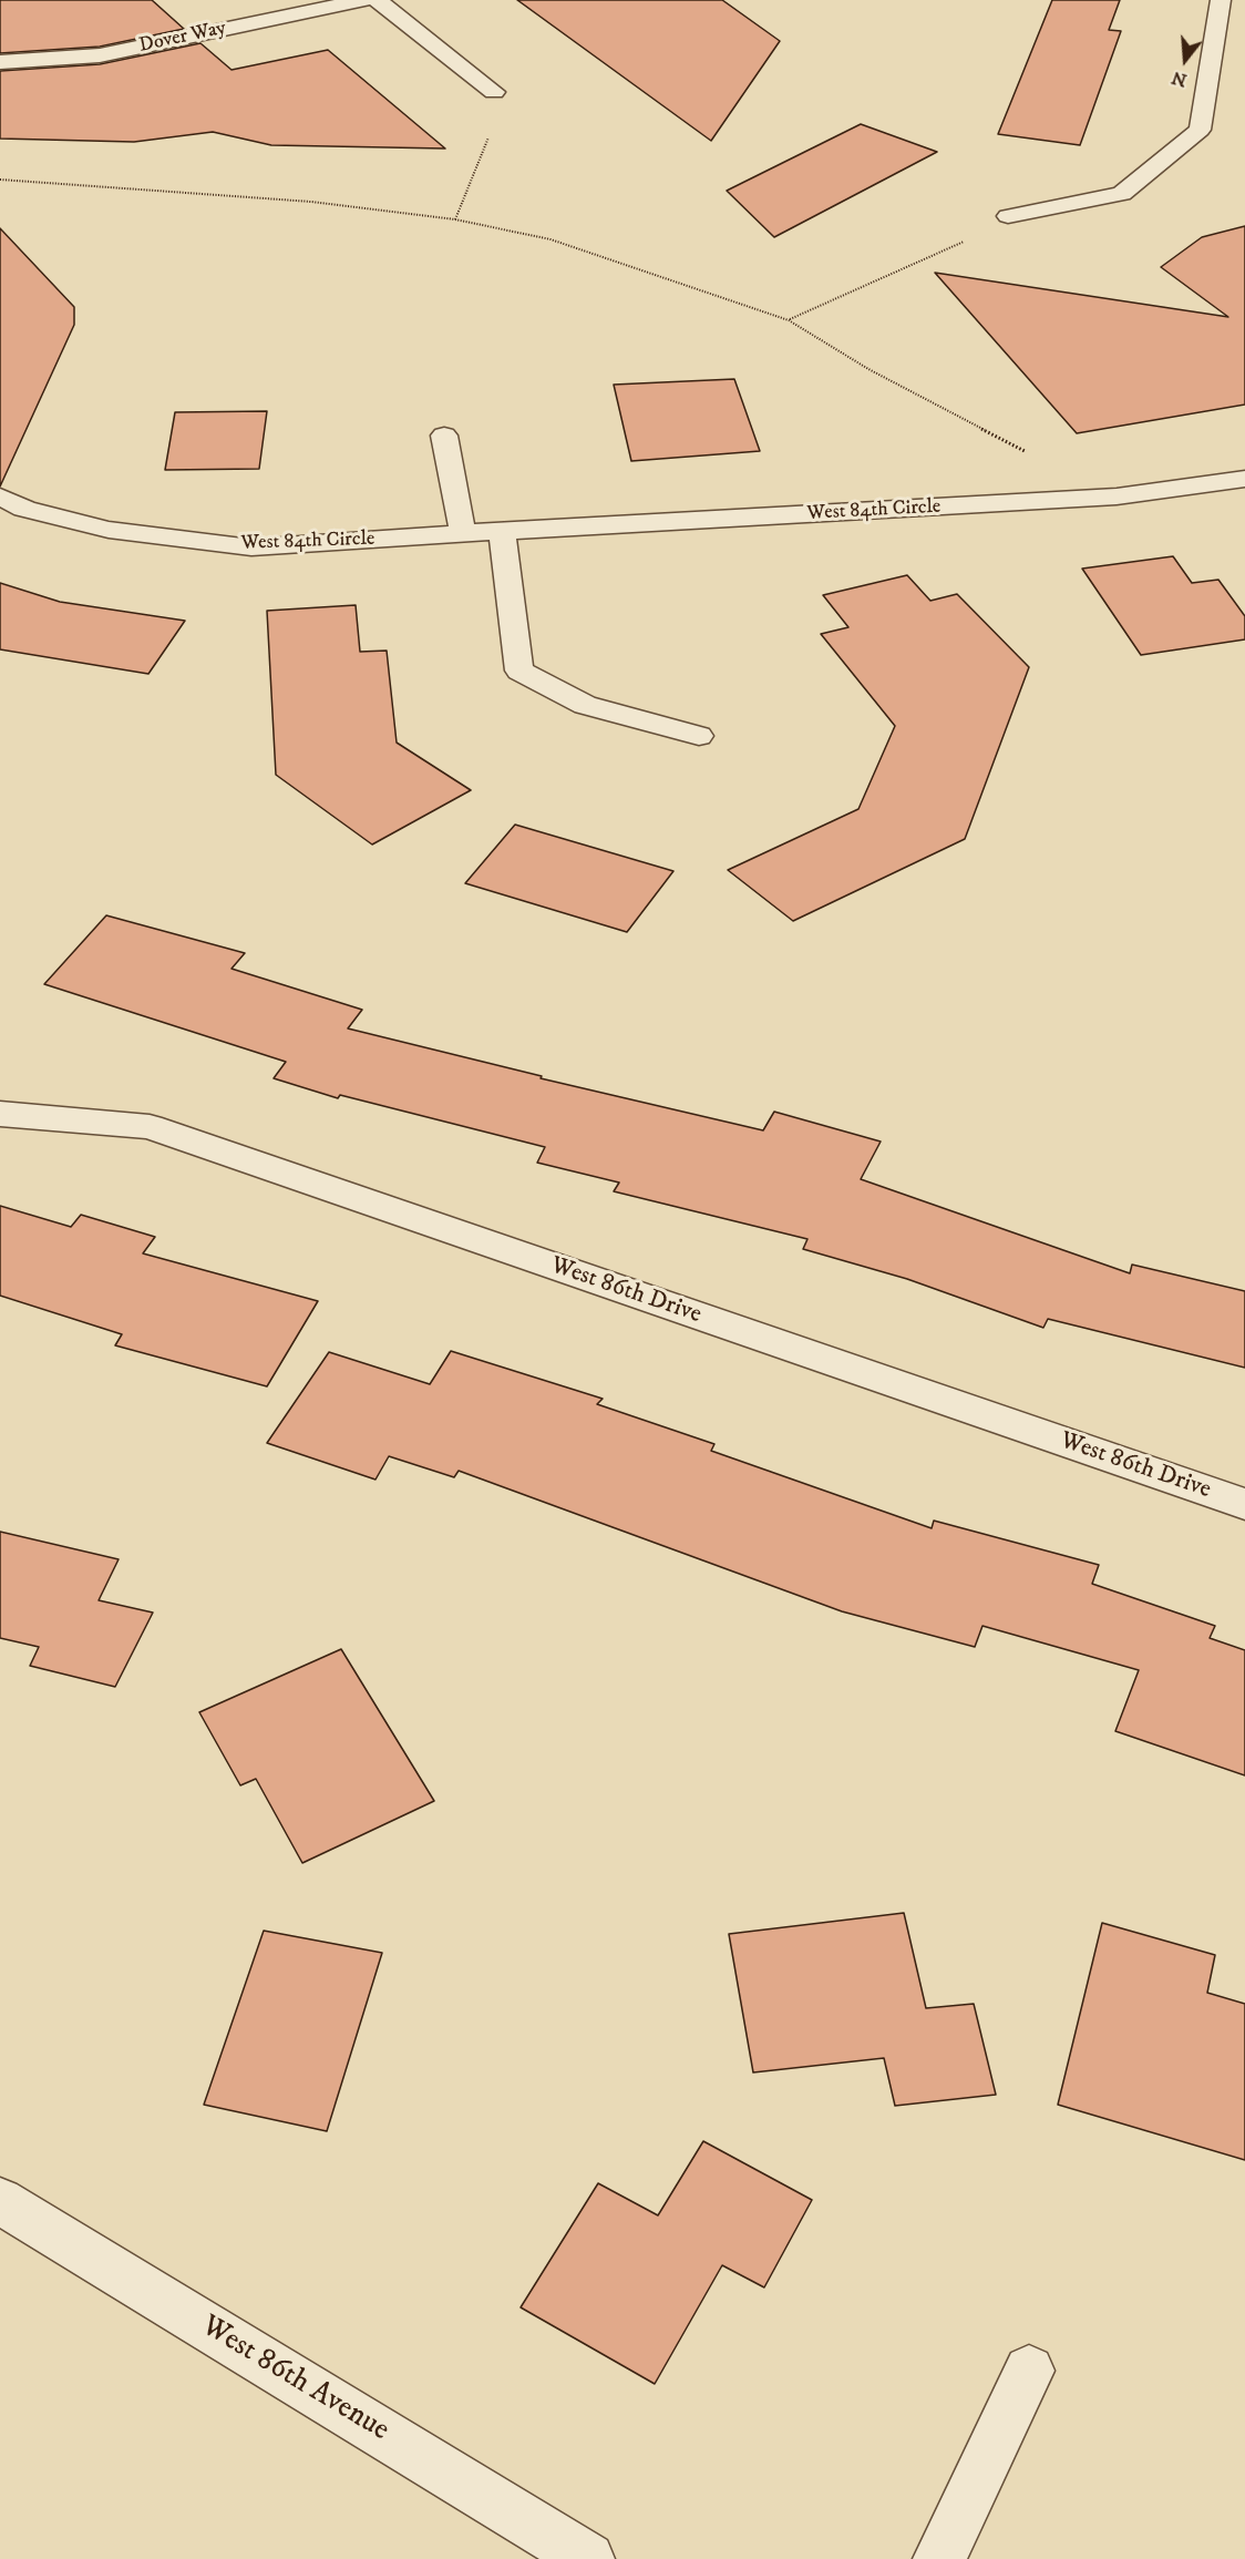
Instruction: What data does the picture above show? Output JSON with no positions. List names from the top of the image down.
{
  "streets": {
    "street": [
      "Dover Way",
      "West 84th Circle",
      "West 86th Drive",
      "West 86th Avenue"
    ]
  },
  "north": "bottom"
}
